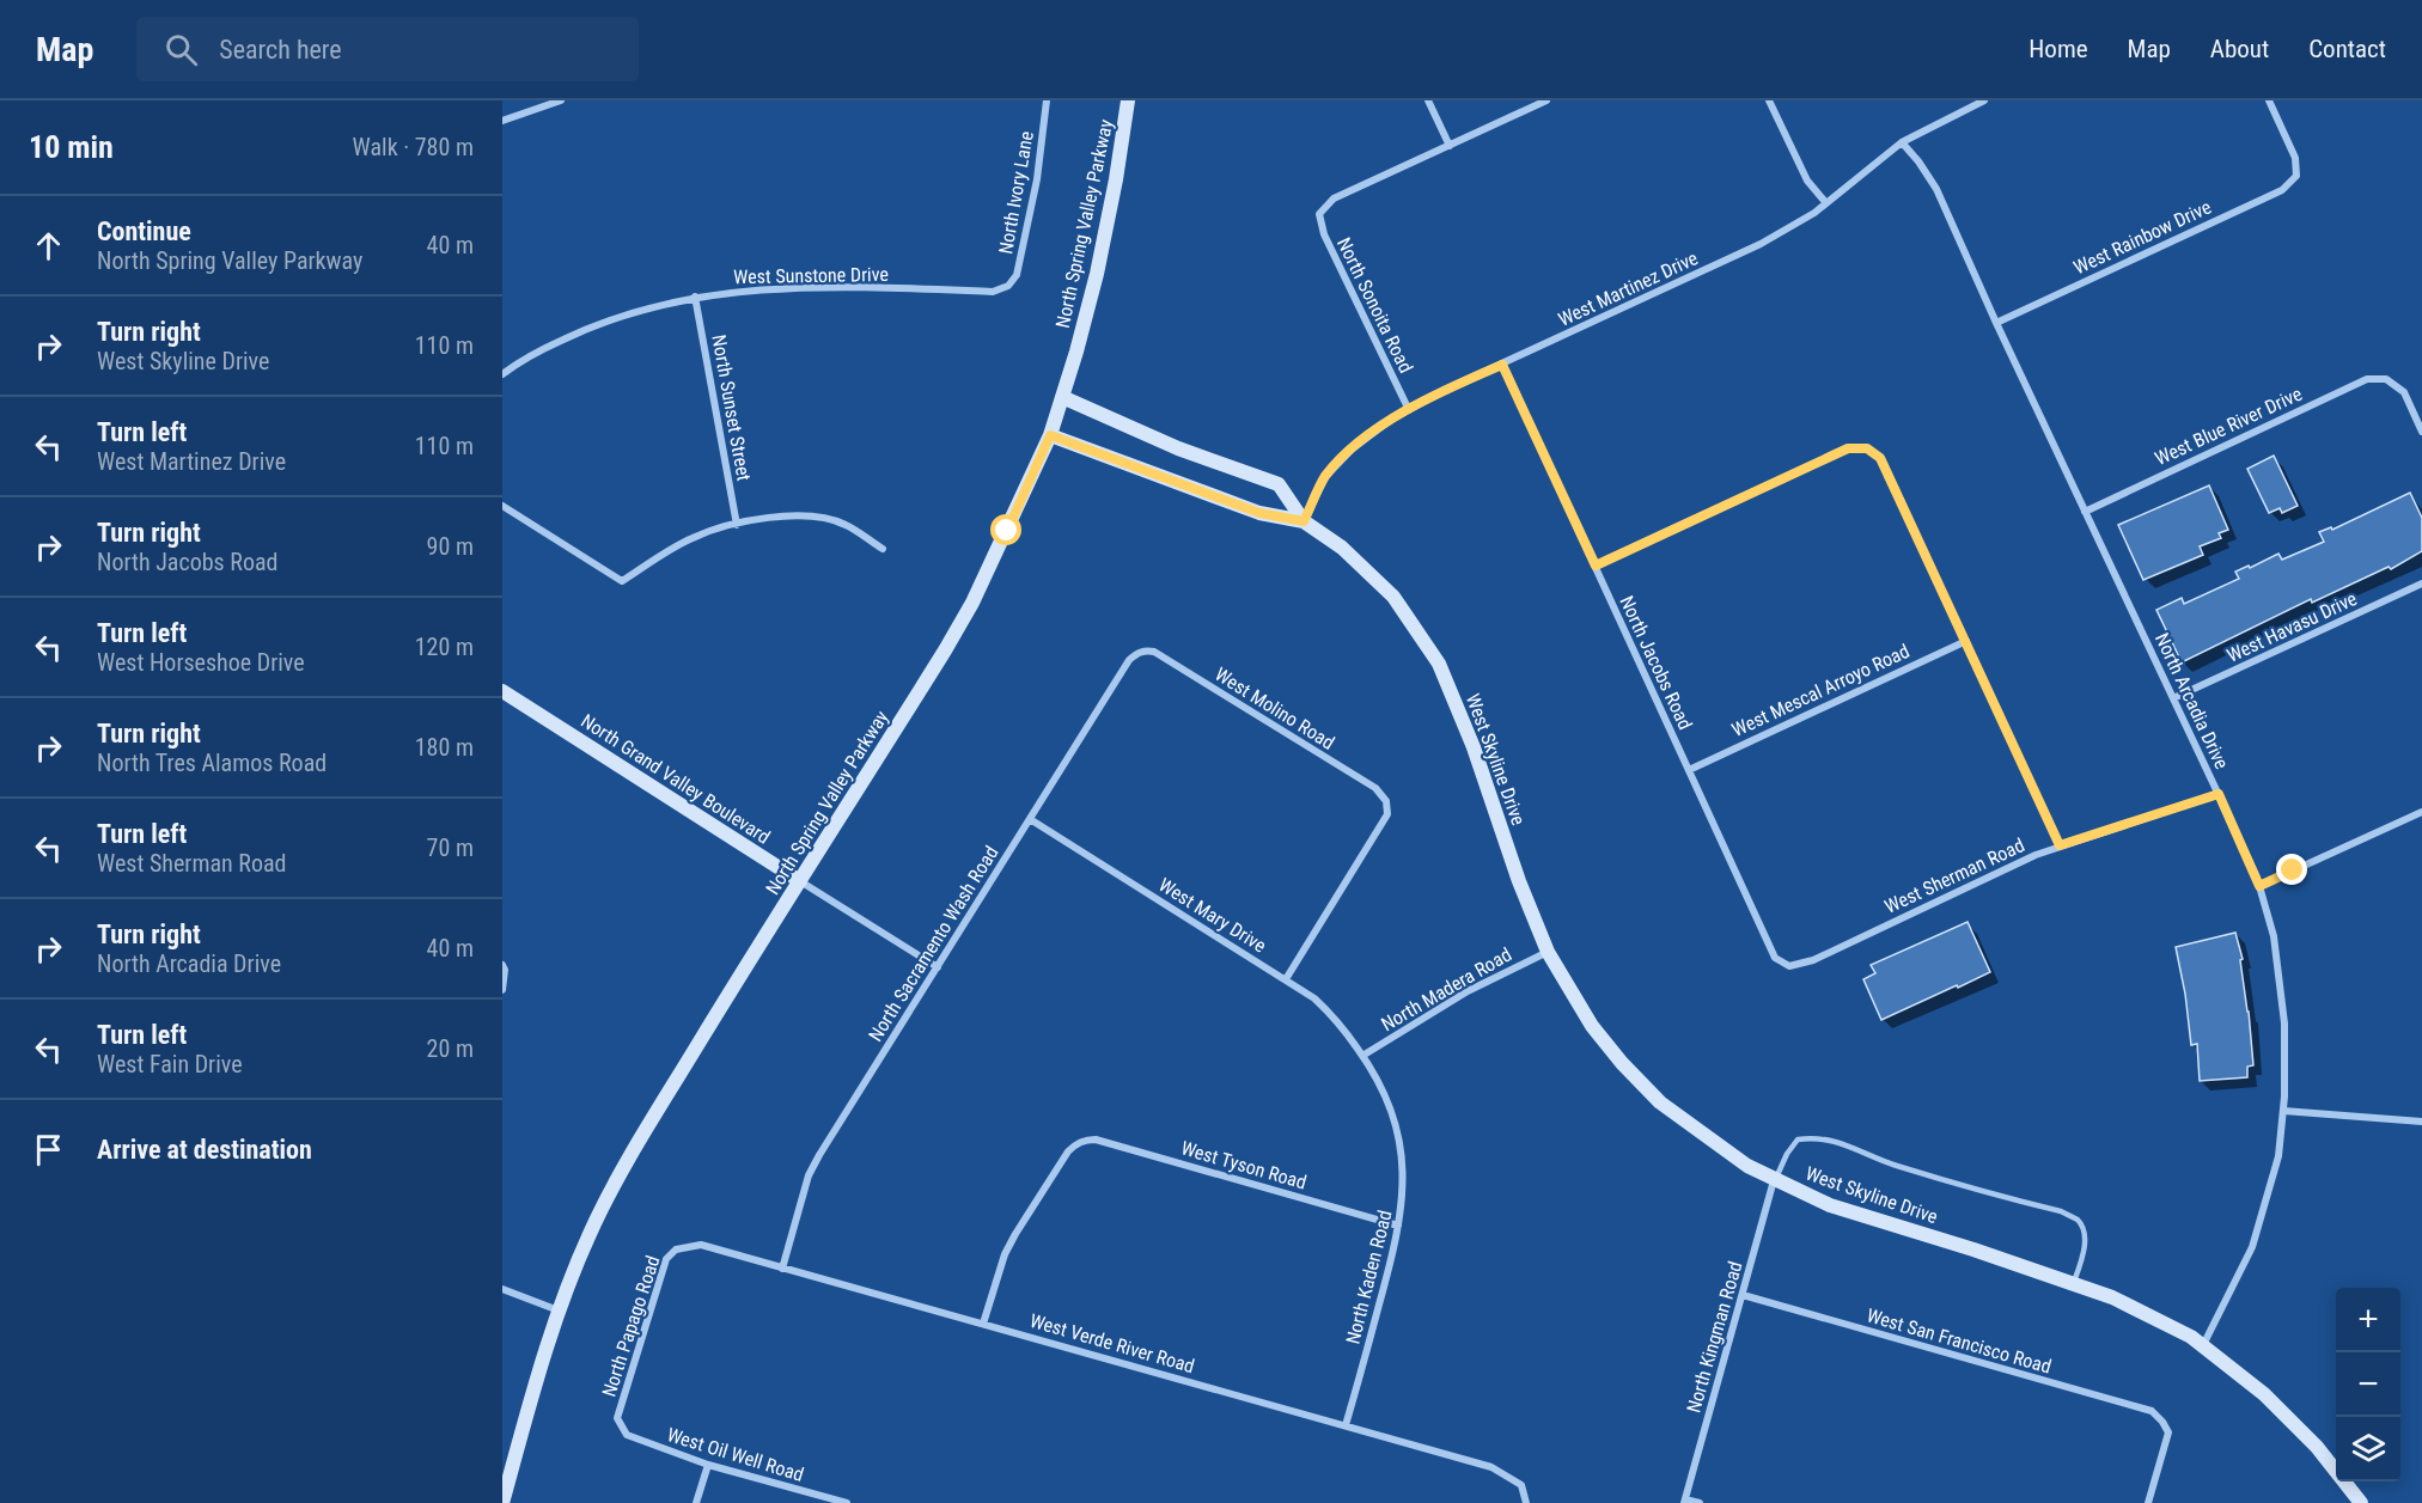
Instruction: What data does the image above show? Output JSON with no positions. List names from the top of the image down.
{
  "streets": {
    "street": [
      "North Ivory Lane",
      "North Spring Valley Parkway",
      "West Rainbow Drive",
      "West Sunstone Drive",
      "West Martinez Drive",
      "North Sonoita Road",
      "North Sunset Street",
      "West Blue River Drive",
      "West Havasu Drive",
      "North Jacobs Road",
      "West Mescal Arroyo Road",
      "North Arcadia Drive",
      "West Molino Road",
      "West Skyline Drive",
      "North Grand Valley Boulevard",
      "West Sherman Road",
      "West Mary Drive",
      "North Sacramento Wash Road",
      "North Madera Road",
      "West Tyson Road",
      "North Kaden Road",
      "North Papago Road",
      "North Kingman Road",
      "West San Francisco Road",
      "West Verde River Road",
      "West Oil Well Road"
    ]
  },
  "crossings": [
    ["North Ivory Lane", "West Sunstone Drive"],
    ["North Spring Valley Parkway", "West Skyline Drive"],
    ["North Spring Valley Parkway", "North Grand Valley Boulevard"],
    ["West Rainbow Drive", "North Arcadia Drive"],
    ["West Sunstone Drive", "North Sunset Street"],
    ["West Martinez Drive", "North Sonoita Road"],
    ["West Martinez Drive", "North Jacobs Road"],
    ["West Martinez Drive", "North Arcadia Drive"],
    ["West Martinez Drive", "West Skyline Drive"],
    ["West Blue River Drive", "North Arcadia Drive"],
    ["West Havasu Drive", "North Arcadia Drive"],
    ["North Jacobs Road", "West Mescal Arroyo Road"],
    ["North Jacobs Road", "West Sherman Road"],
    ["North Arcadia Drive", "West Skyline Drive"],
    ["North Arcadia Drive", "West Sherman Road"],
    ["West Molino Road", "West Mary Drive"],
    ["West Molino Road", "North Sacramento Wash Road"],
    ["West Skyline Drive", "North Madera Road"],
    ["West Skyline Drive", "North Kingman Road"],
    ["North Grand Valley Boulevard", "North Sacramento Wash Road"],
    ["West Mary Drive", "North Sacramento Wash Road"],
    ["West Mary Drive", "North Madera Road"],
    ["West Mary Drive", "North Kaden Road"],
    ["North Sacramento Wash Road", "West Verde River Road"],
    ["North Madera Road", "North Kaden Road"],
    ["West Tyson Road", "North Kaden Road"],
    ["West Tyson Road", "West Verde River Road"],
    ["North Kaden Road", "West Verde River Road"],
    ["North Papago Road", "West Verde River Road"],
    ["North Papago Road", "West Oil Well Road"],
    ["North Kingman Road", "West San Francisco Road"]
  ],
  "page": {
    "header": "Map",
    "search": "Search here",
    "nav": [
      "Home",
      "Map",
      "About",
      "Contact"
    ],
    "heading": ["10 min", "Walk · 780 m"],
    "list": [
      ["Continue", "North Spring Valley Parkway", "40 m"],
      ["Turn right", "West Skyline Drive", "110 m"],
      ["Turn left", "West Martinez Drive", "110 m"],
      ["Turn right", "North Jacobs Road", "90 m"],
      ["Turn left", "West Horseshoe Drive", "120 m"],
      ["Turn right", "North Tres Alamos Road", "180 m"],
      ["Turn left", "West Sherman Road", "70 m"],
      ["Turn right", "North Arcadia Drive", "40 m"],
      ["Turn left", "West Fain Drive", "20 m"],
      "Arrive at destination"
    ],
    "map_buttons": ["+", "−"]
  }
}
